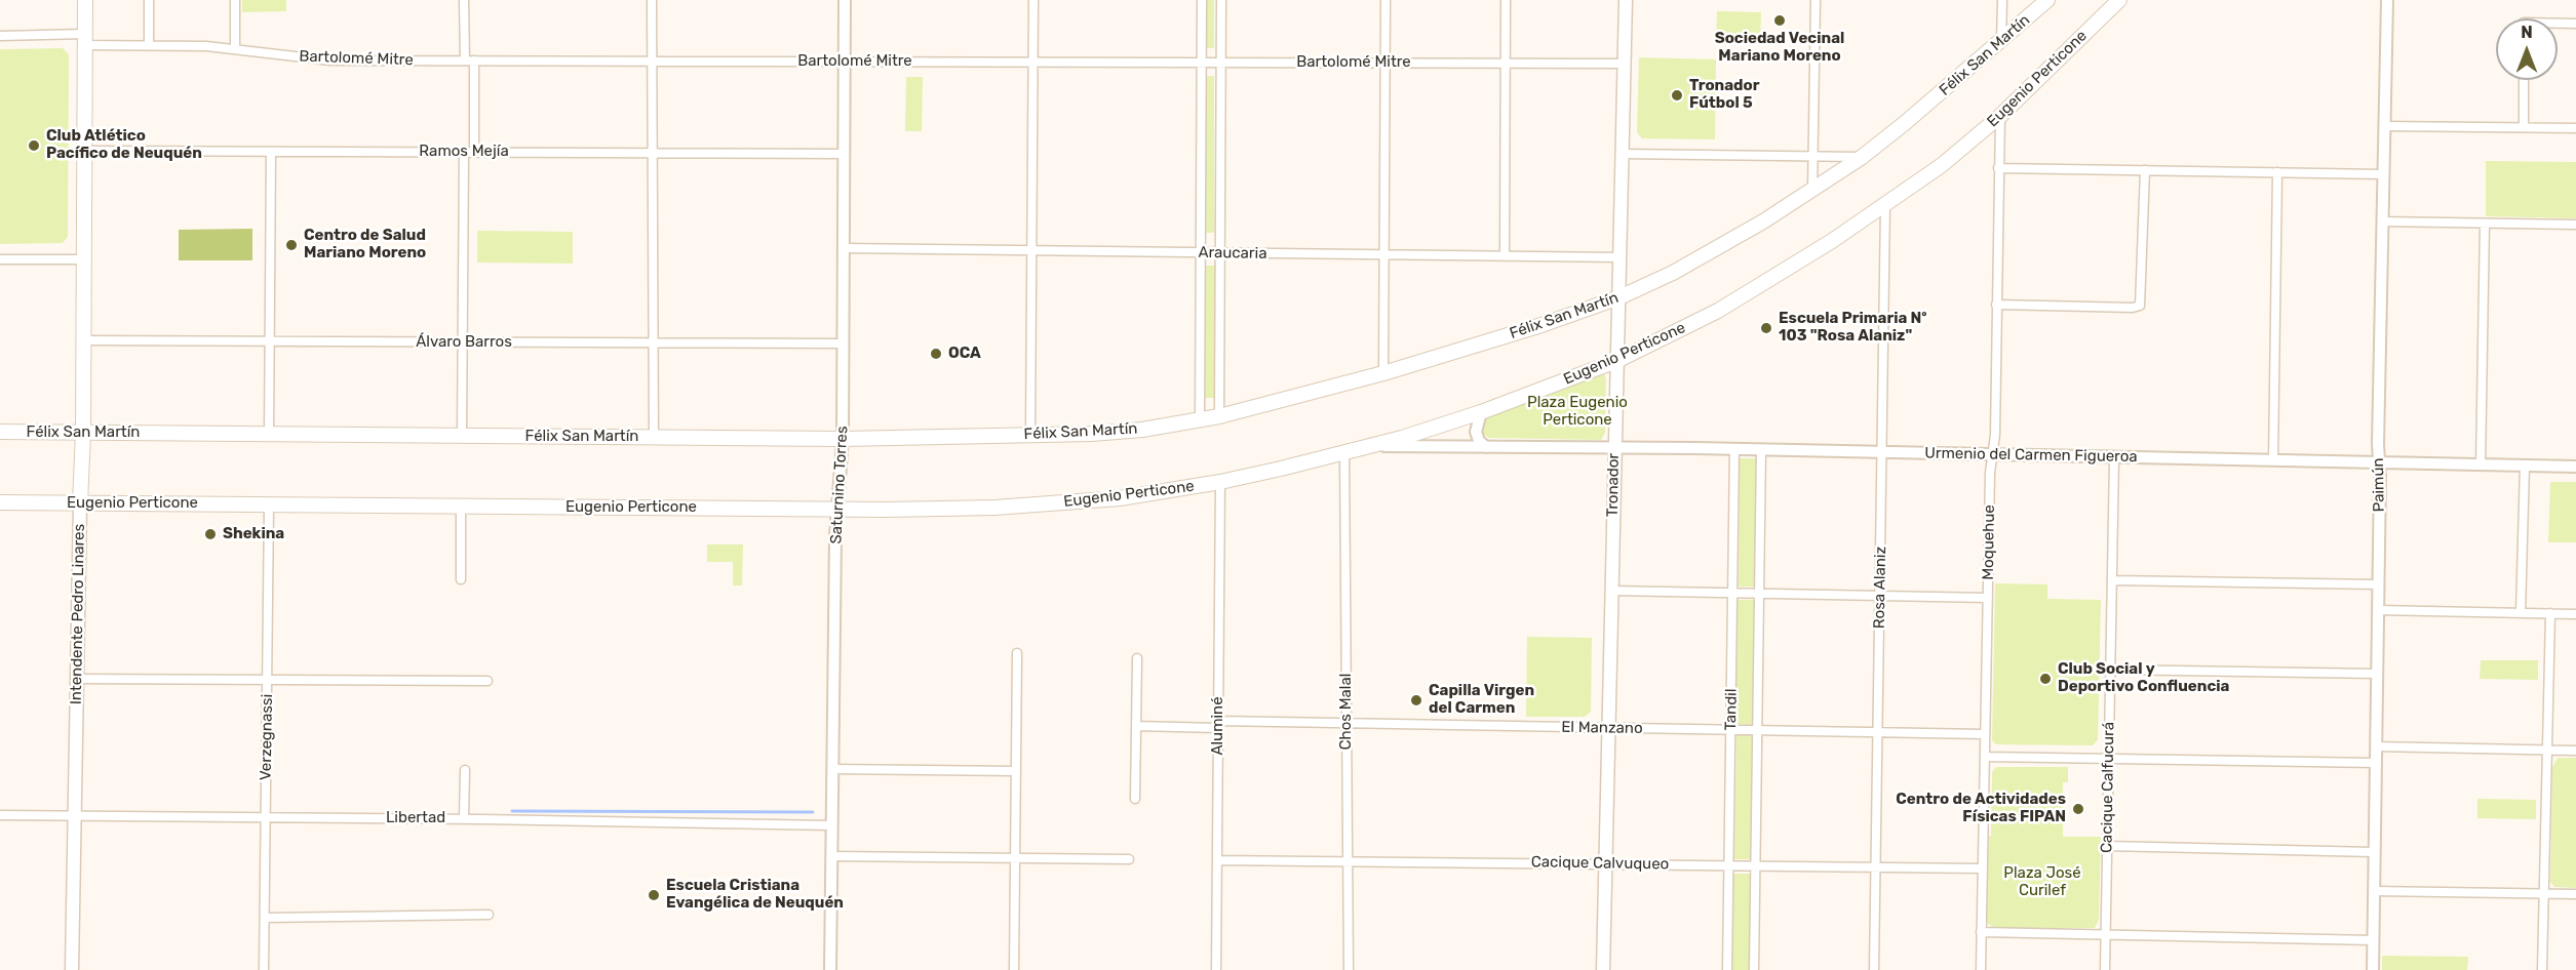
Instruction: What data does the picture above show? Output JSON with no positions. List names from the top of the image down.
{
  "streets": {
    "main road": [
      "Félix San Martín",
      "Eugenio Perticone",
      "Tronador",
      "Intendente Pedro Linares"
    ],
    "street": [
      "Bartolomé Mitre",
      "Ramos Mejía",
      "Araucaria",
      "Álvaro Barros",
      "Urmenio del Carmen Figueroa",
      "Saturnino Torres",
      "Paimún",
      "Moquehue",
      "Rosa Alaniz",
      "Tandil",
      "Chos Malal",
      "Aluminé",
      "El Manzano",
      "Verzegnassi",
      "Cacique Calfucurá",
      "Libertad",
      "Cacique Calvuqueo"
    ]
  },
  "crossings": [
    ["Félix San Martín", "Saturnino Torres"],
    ["Félix San Martín", "Tronador"],
    ["Félix San Martín", "Intendente Pedro Linares"],
    ["Bartolomé Mitre", "Saturnino Torres"],
    ["Bartolomé Mitre", "Tronador"],
    ["Bartolomé Mitre", "Intendente Pedro Linares"],
    ["Eugenio Perticone", "Urmenio del Carmen Figueroa"],
    ["Eugenio Perticone", "Saturnino Torres"],
    ["Eugenio Perticone", "Tronador"],
    ["Eugenio Perticone", "Moquehue"],
    ["Eugenio Perticone", "Rosa Alaniz"],
    ["Eugenio Perticone", "Intendente Pedro Linares"],
    ["Eugenio Perticone", "Chos Malal"],
    ["Eugenio Perticone", "Aluminé"],
    ["Eugenio Perticone", "Verzegnassi"],
    ["Ramos Mejía", "Saturnino Torres"],
    ["Ramos Mejía", "Intendente Pedro Linares"],
    ["Araucaria", "Saturnino Torres"],
    ["Araucaria", "Tronador"],
    ["Álvaro Barros", "Saturnino Torres"],
    ["Álvaro Barros", "Intendente Pedro Linares"],
    ["Urmenio del Carmen Figueroa", "Tronador"],
    ["Urmenio del Carmen Figueroa", "Paimún"],
    ["Urmenio del Carmen Figueroa", "Moquehue"],
    ["Urmenio del Carmen Figueroa", "Rosa Alaniz"],
    ["Urmenio del Carmen Figueroa", "Tandil"],
    ["Urmenio del Carmen Figueroa", "Cacique Calfucurá"],
    ["Saturnino Torres", "Libertad"],
    ["Tronador", "El Manzano"],
    ["Tronador", "Cacique Calvuqueo"],
    ["Moquehue", "El Manzano"],
    ["Moquehue", "Cacique Calvuqueo"],
    ["Rosa Alaniz", "El Manzano"],
    ["Rosa Alaniz", "Cacique Calvuqueo"],
    ["Intendente Pedro Linares", "Libertad"],
    ["Tandil", "El Manzano"],
    ["Tandil", "Cacique Calvuqueo"],
    ["Chos Malal", "El Manzano"],
    ["Chos Malal", "Cacique Calvuqueo"],
    ["Aluminé", "El Manzano"],
    ["Aluminé", "Cacique Calvuqueo"],
    ["Verzegnassi", "Libertad"]
  ],
  "parks": ["Plaza Eugenio Perticone", "Plaza José Curilef"],
  "places": [
    "Sociedad Vecinal Mariano Moreno",
    "Tronador Fútbol 5",
    "Club Atlético Pacífico de Neuquén",
    "Centro de Salud Mariano Moreno",
    "Escuela Primaria Nº 103 \"Rosa Alaniz\"",
    "OCA",
    "Shekina",
    "Club Social y Deportivo Confluencia",
    "Capilla Virgen del Carmen",
    "Centro de Actividades Físicas FIPAN",
    "Escuela Cristiana Evangélica de Neuquén"
  ],
  "north": "top"
}
